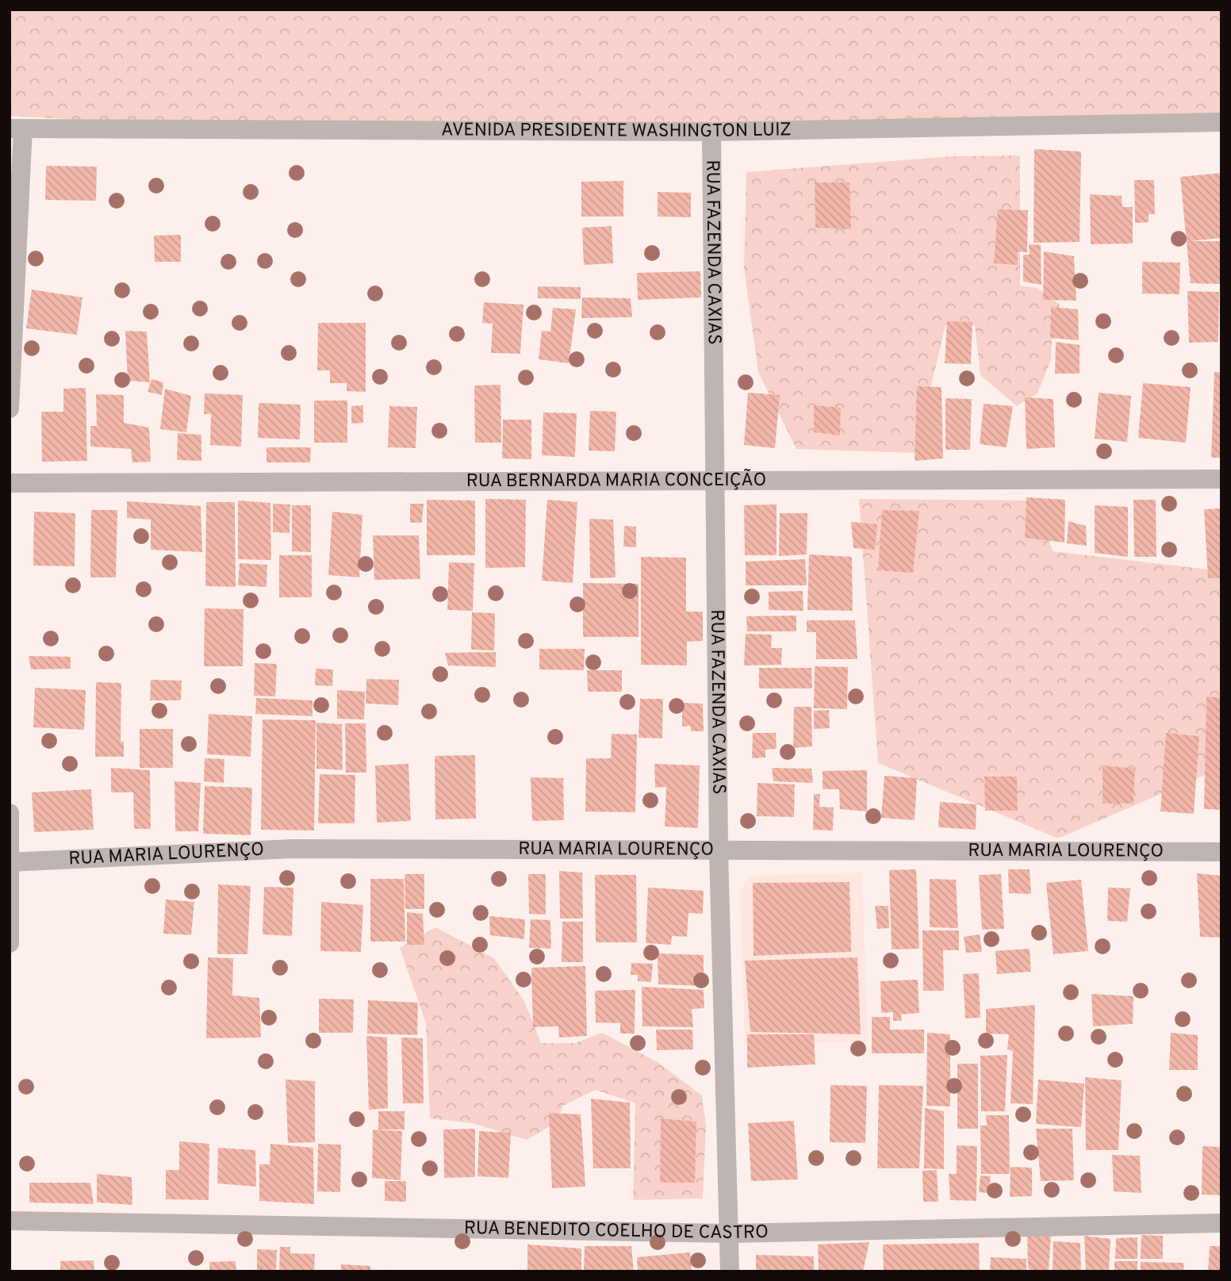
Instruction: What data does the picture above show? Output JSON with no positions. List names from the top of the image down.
{
  "streets": {
    "street": [
      "AVENIDA PRESIDENTE WASHINGTON LUIZ",
      "RUA FAZENDA CAXIAS",
      "RUA BERNARDA MARIA CONCEIÇÃO",
      "RUA MARIA LOURENÇO",
      "RUA BENEDITO COELHO DE CASTRO"
    ]
  },
  "crossings": [
    ["AVENIDA PRESIDENTE WASHINGTON LUIZ", "RUA FAZENDA CAXIAS"],
    ["RUA FAZENDA CAXIAS", "RUA BERNARDA MARIA CONCEIÇÃO"],
    ["RUA FAZENDA CAXIAS", "RUA MARIA LOURENÇO"],
    ["RUA FAZENDA CAXIAS", "RUA BENEDITO COELHO DE CASTRO"]
  ]
}
